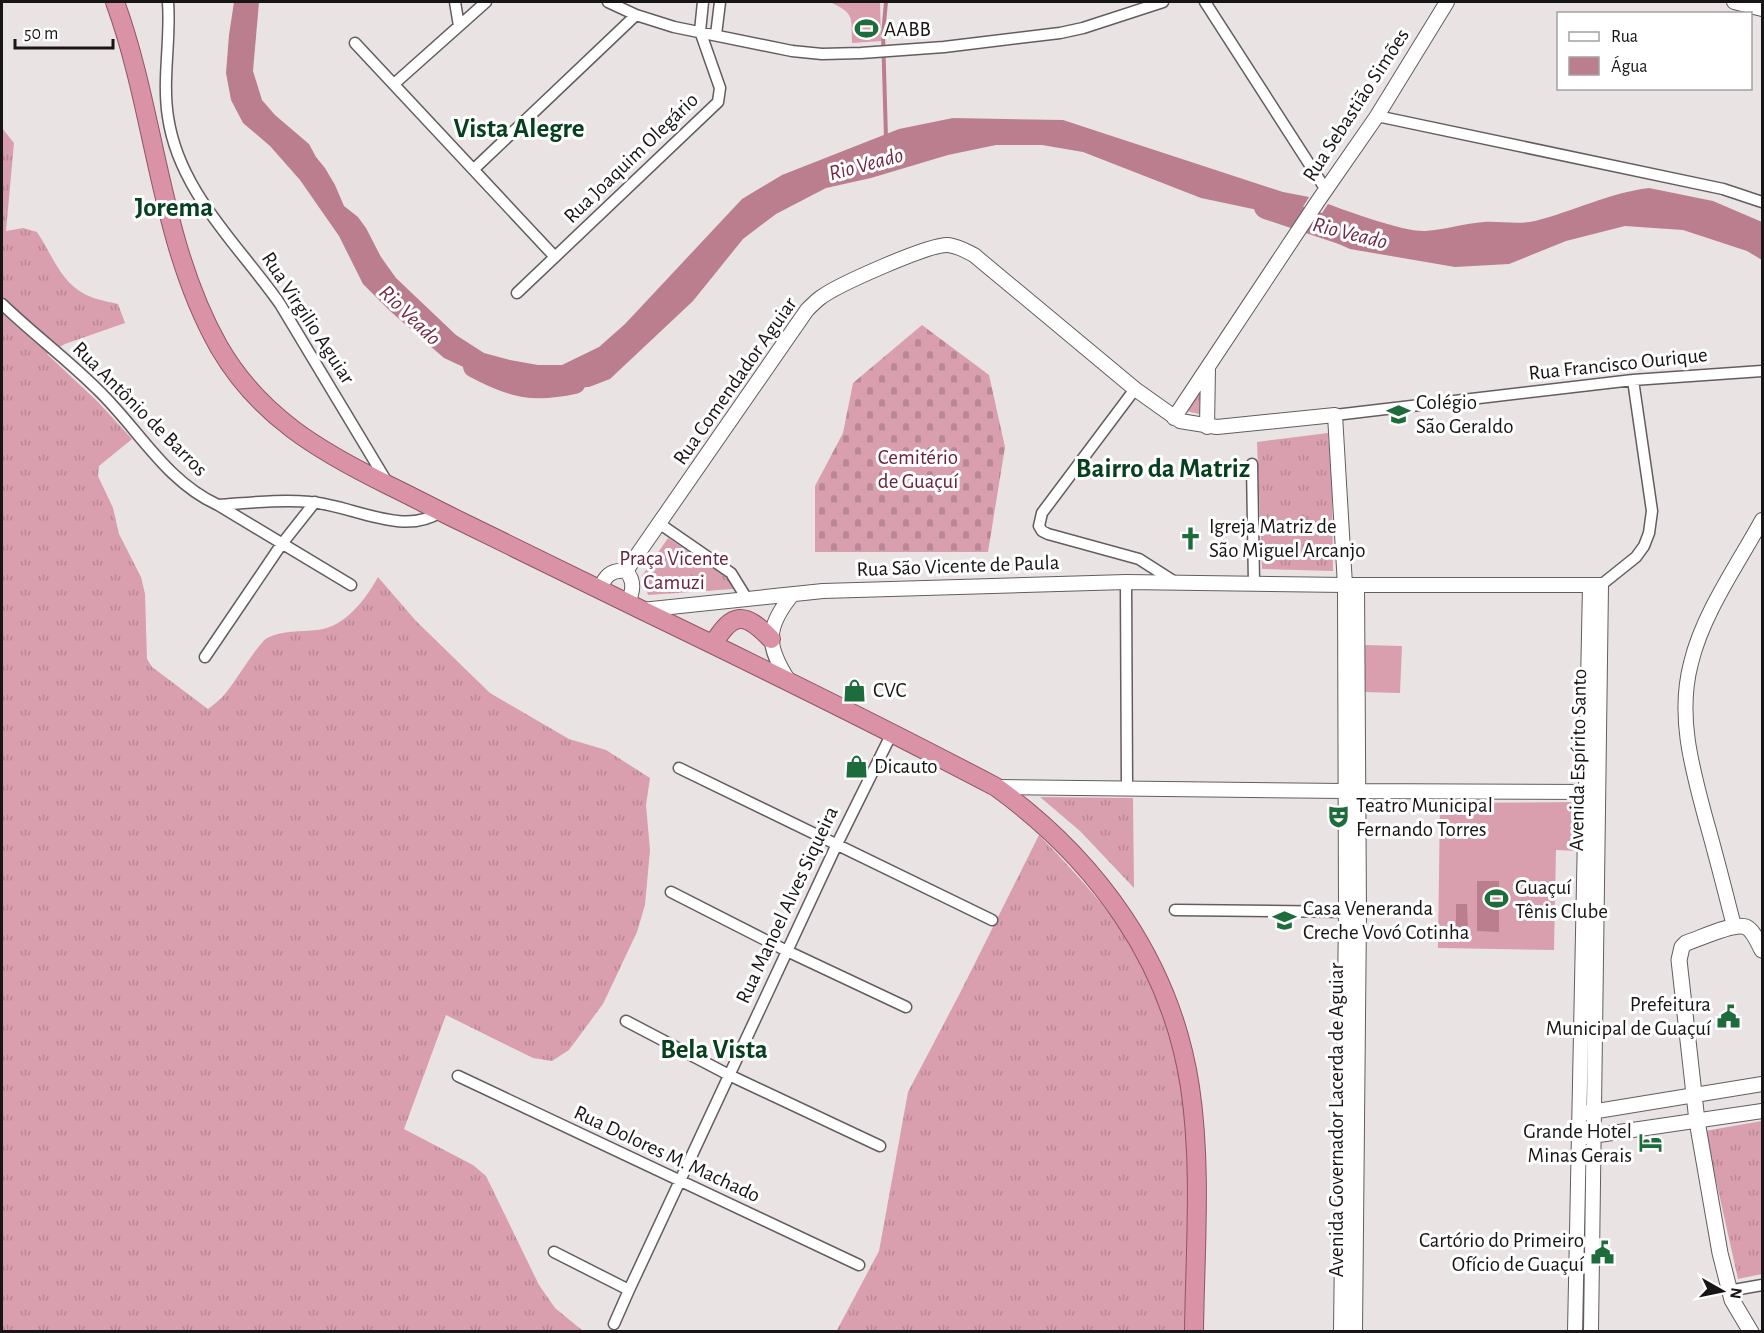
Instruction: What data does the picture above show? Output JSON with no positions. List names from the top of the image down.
{
  "streets": {
    "street": [
      "Rua Sebastião Simões",
      "Rua Joaquim Olegário",
      "Rua Virgilio Aguiar",
      "Rua Francisco Ourique",
      "Rua Comendador Aguiar",
      "Rua Antônio de Barros",
      "Rua São Vicente de Paula",
      "Avenida Espírito Santo",
      "Rua Manoel Alves Siqueira",
      "Avenida Governador Lacerda de Aguiar",
      "Rua Dolores M. Machado"
    ]
  },
  "crossings": [
    ["Rua Sebastião Simões", "Rua Comendador Aguiar"],
    ["Rua Francisco Ourique", "Avenida Governador Lacerda de Aguiar"],
    ["Rua São Vicente de Paula", "Avenida Espírito Santo"],
    ["Rua São Vicente de Paula", "Avenida Governador Lacerda de Aguiar"],
    ["Rua Manoel Alves Siqueira", "Rua Dolores M. Machado"]
  ],
  "districts": [
    "Vista Alegre",
    "Jorema",
    "Bairro da Matriz",
    "Bela Vista"
  ],
  "water": ["Rio Veado"],
  "parks": ["Cemitério de Guaçuí", "Praça Vicente Camuzi"],
  "places": {
    "sports": ["AABB", "Guaçuí Tênis Clube"],
    "school or university": ["Colégio São Geraldo", "Casa Veneranda Creche Vovó Cotinha"],
    "church": ["Igreja Matriz de São Miguel Arcanjo"],
    "shop": ["CVC", "Dicauto"],
    "theatre": ["Teatro Municipal Fernando Torres"],
    "public building": ["Prefeitura Municipal de Guaçuí", "Cartório do Primeiro Ofício de Guaçuí"],
    "hotel": ["Grande Hotel Minas Gerais"]
  },
  "legend": ["Rua", "Água"],
  "scale_bar": "50 m",
  "north": "right"
}
